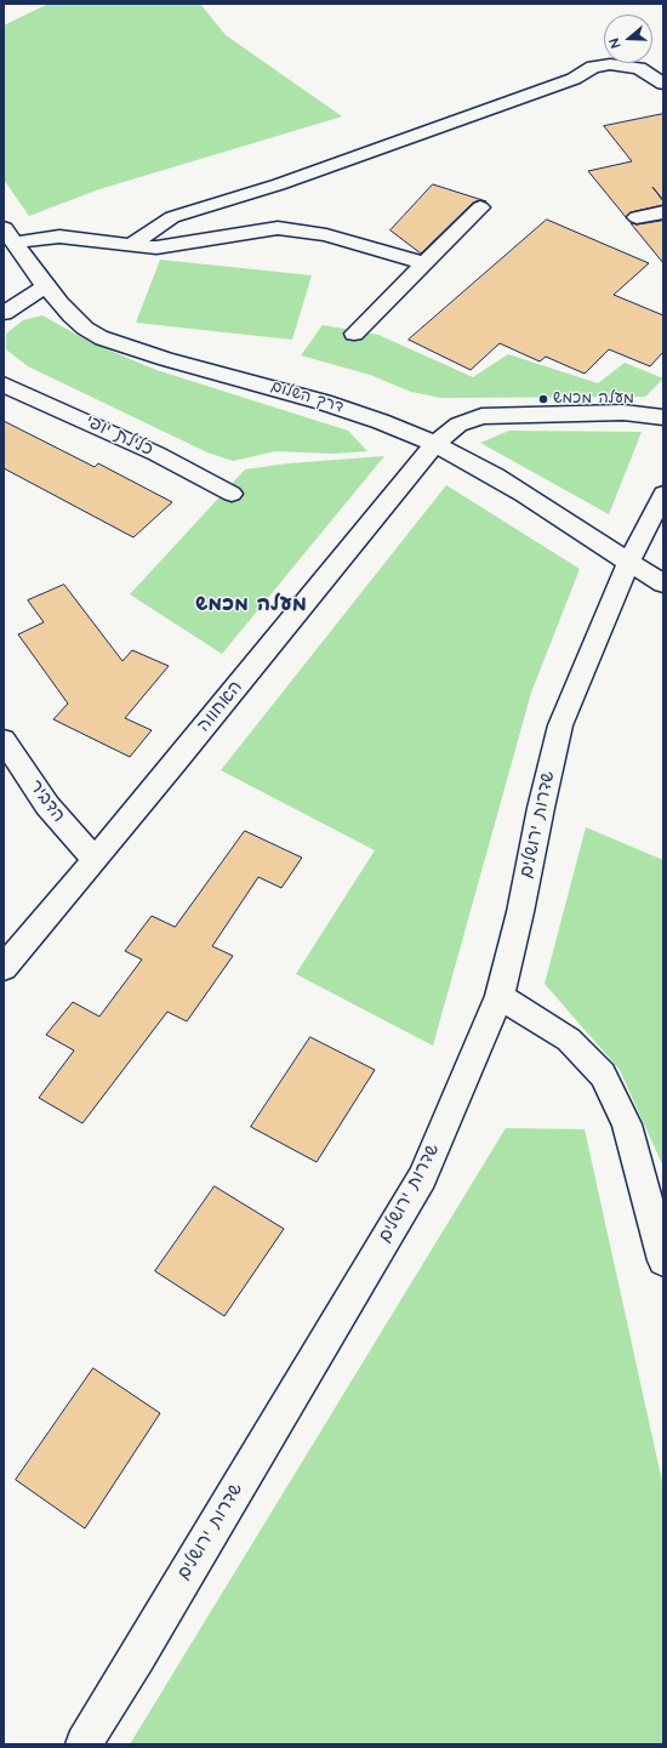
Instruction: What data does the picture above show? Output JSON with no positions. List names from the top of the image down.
{
  "streets": {
    "street": [
      "דרך השלום",
      "כלילת יופי",
      "האחווה",
      "הדביר",
      "שדרות ירושלים"
    ]
  },
  "crossings": [
    ["דרך השלום", "האחווה"],
    ["דרך השלום", "שדרות ירושלים"],
    ["האחווה", "הדביר"]
  ],
  "districts": ["מעלה מכמש"],
  "places": ["מעלה מכמש"],
  "north": "left"
}
